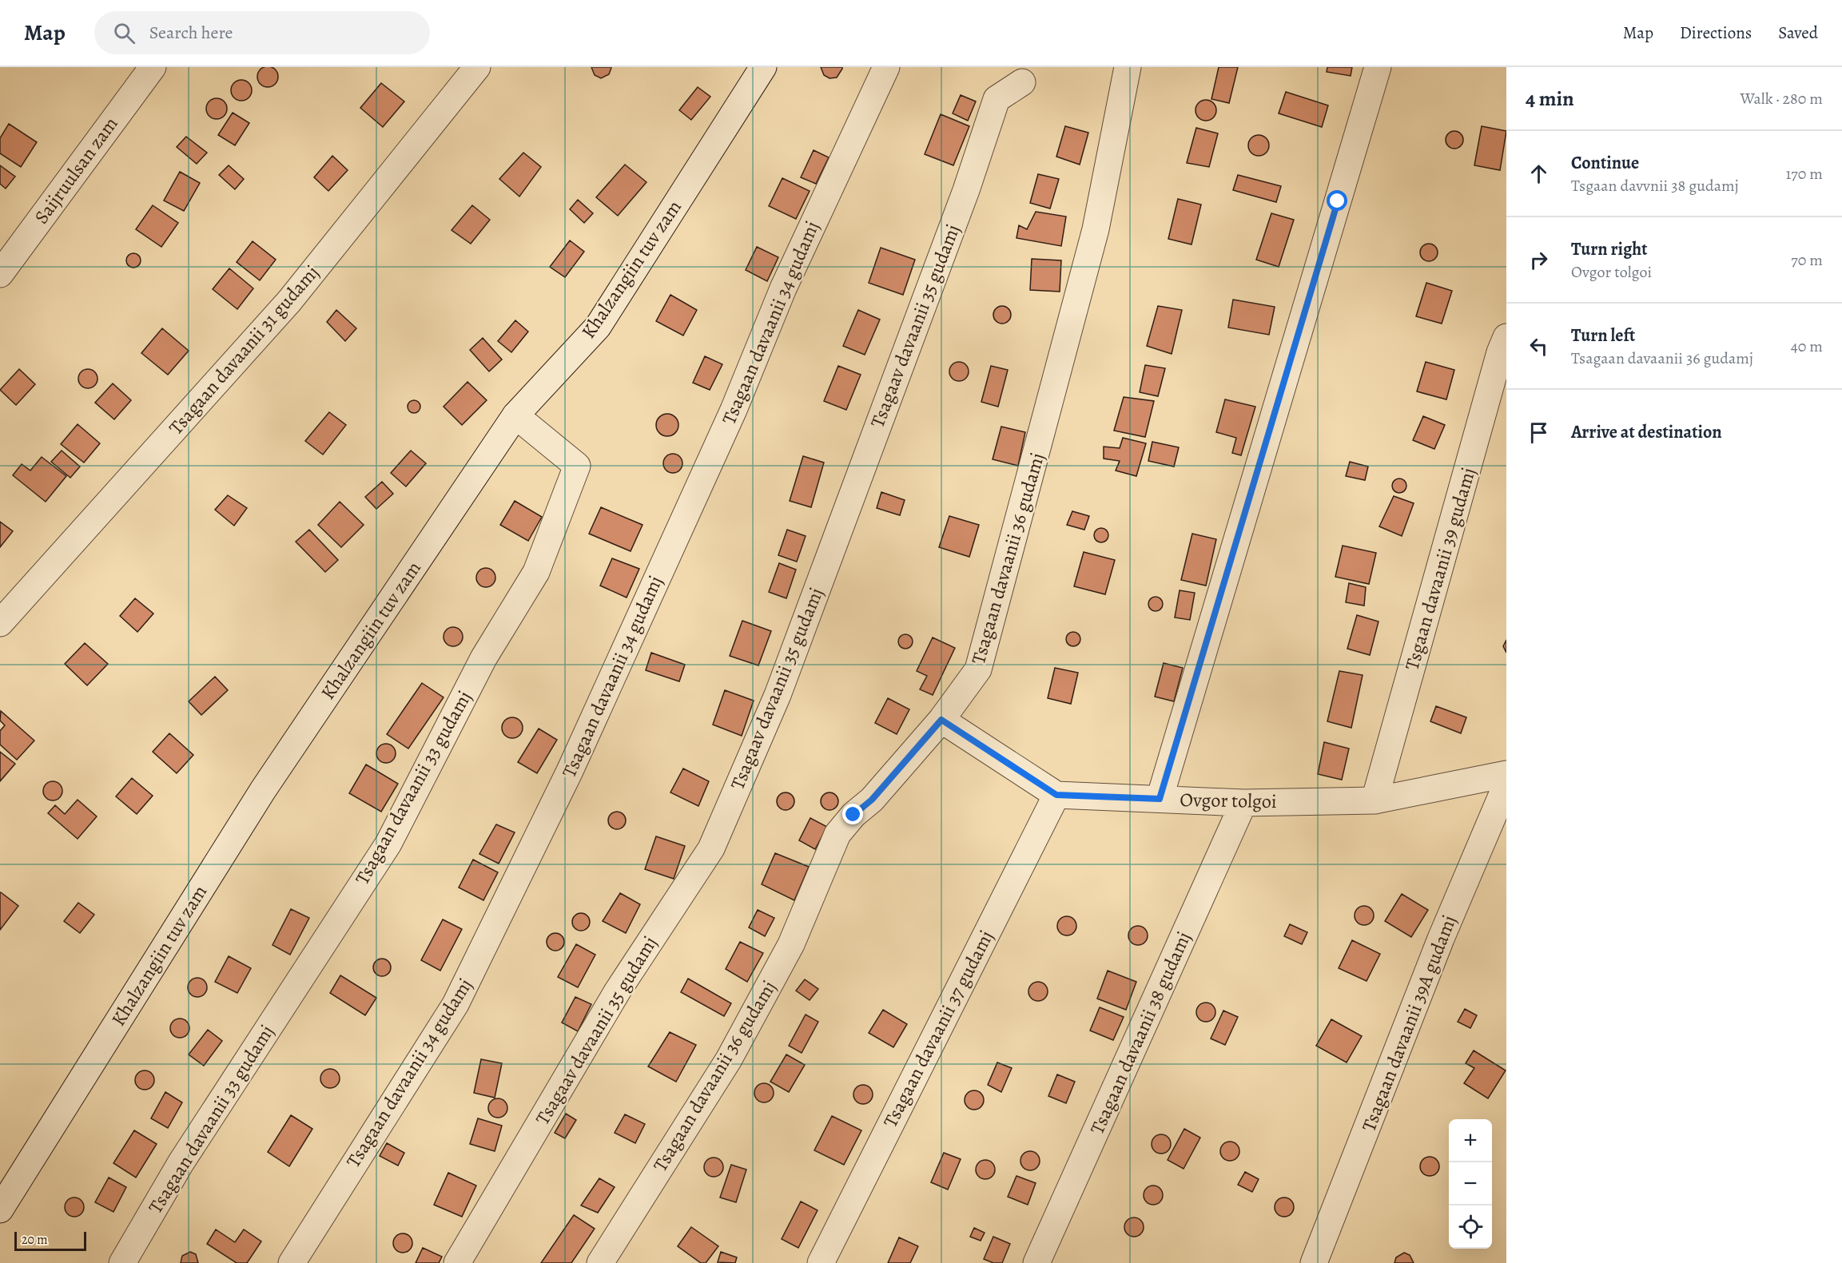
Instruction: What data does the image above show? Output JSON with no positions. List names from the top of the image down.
{
  "streets": {
    "street": [
      "Saijruulsan zam",
      "Khalzangiin tuv zam",
      "Tsagaan davaanii 34 gudamj",
      "Tsagaav davaanii 35 gudamj",
      "Tsagaan davaanii 31 gudamj",
      "Tsagaan davaanii 36 gudamj",
      "Tsgaan davaanii 39 gudamj",
      "Tsagaan davaanii 33 gudamj",
      "Ovgor tolgoi",
      "Tsagaan davaanii 39A gudamj",
      "Tsagaan davaanii 37 gudamj",
      "Tsagaan davaanii 38 gudamj"
    ]
  },
  "crossings": [
    ["Khalzangiin tuv zam", "Tsagaan davaanii 33 gudamj"],
    ["Tsgaan davaanii 39 gudamj", "Ovgor tolgoi"],
    ["Ovgor tolgoi", "Tsagaan davaanii 37 gudamj"],
    ["Ovgor tolgoi", "Tsagaan davaanii 38 gudamj"]
  ],
  "scale_bar": "20 m",
  "page": {
    "header": "Map",
    "search": "Search here",
    "nav": ["Map", "Directions", "Saved"],
    "heading": ["4 min", "Walk · 280 m"],
    "list": [
      ["Continue", "Tsgaan davvnii 38 gudamj", "170 m"],
      ["Turn right", "Ovgor tolgoi", "70 m"],
      ["Turn left", "Tsagaan davaanii 36 gudamj", "40 m"],
      "Arrive at destination"
    ],
    "map_buttons": ["+", "−"],
    "scale": "20 m"
  }
}
